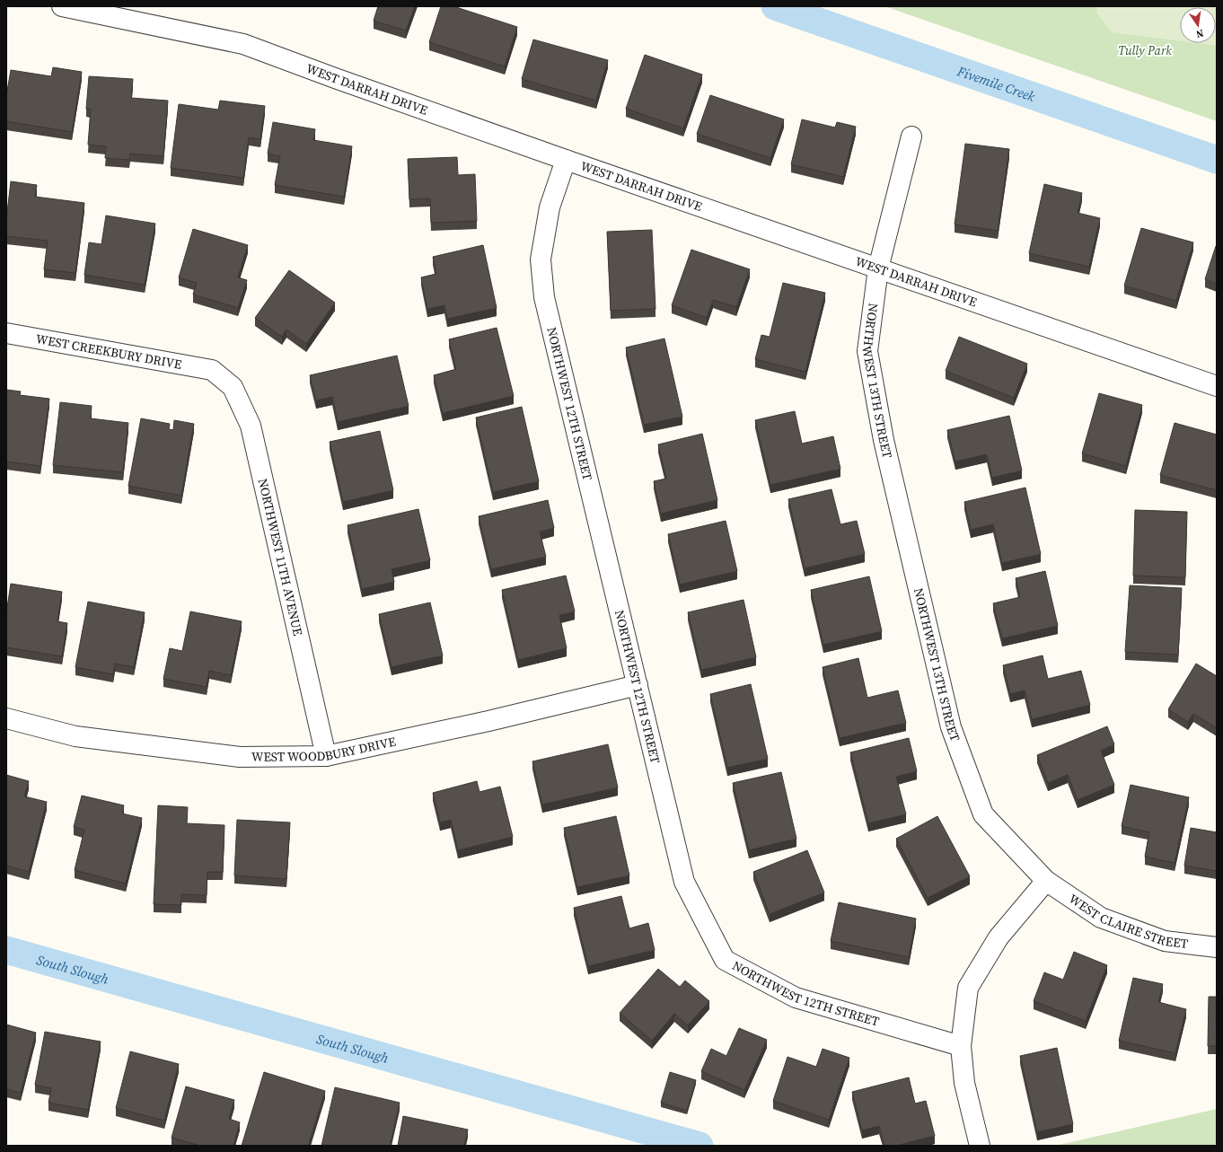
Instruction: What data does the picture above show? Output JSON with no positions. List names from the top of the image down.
{
  "streets": {
    "street": [
      "WEST DARRAH DRIVE",
      "WEST CREEKBURY DRIVE",
      "NORTHWEST 13TH STREET",
      "NORTHWEST 12TH STREET",
      "NORTHWEST 11TH AVENUE",
      "WEST WOODBURY DRIVE",
      "WEST CLAIRE STREET"
    ]
  },
  "crossings": [
    ["WEST DARRAH DRIVE", "NORTHWEST 13TH STREET"],
    ["WEST DARRAH DRIVE", "NORTHWEST 12TH STREET"],
    ["WEST CREEKBURY DRIVE", "NORTHWEST 11TH AVENUE"],
    ["NORTHWEST 13TH STREET", "WEST CLAIRE STREET"],
    ["NORTHWEST 12TH STREET", "WEST WOODBURY DRIVE"],
    ["NORTHWEST 11TH AVENUE", "WEST WOODBURY DRIVE"]
  ],
  "water": ["Fivemile Creek", "South Slough"],
  "parks": ["Tully Park"],
  "north": "bottom"
}
